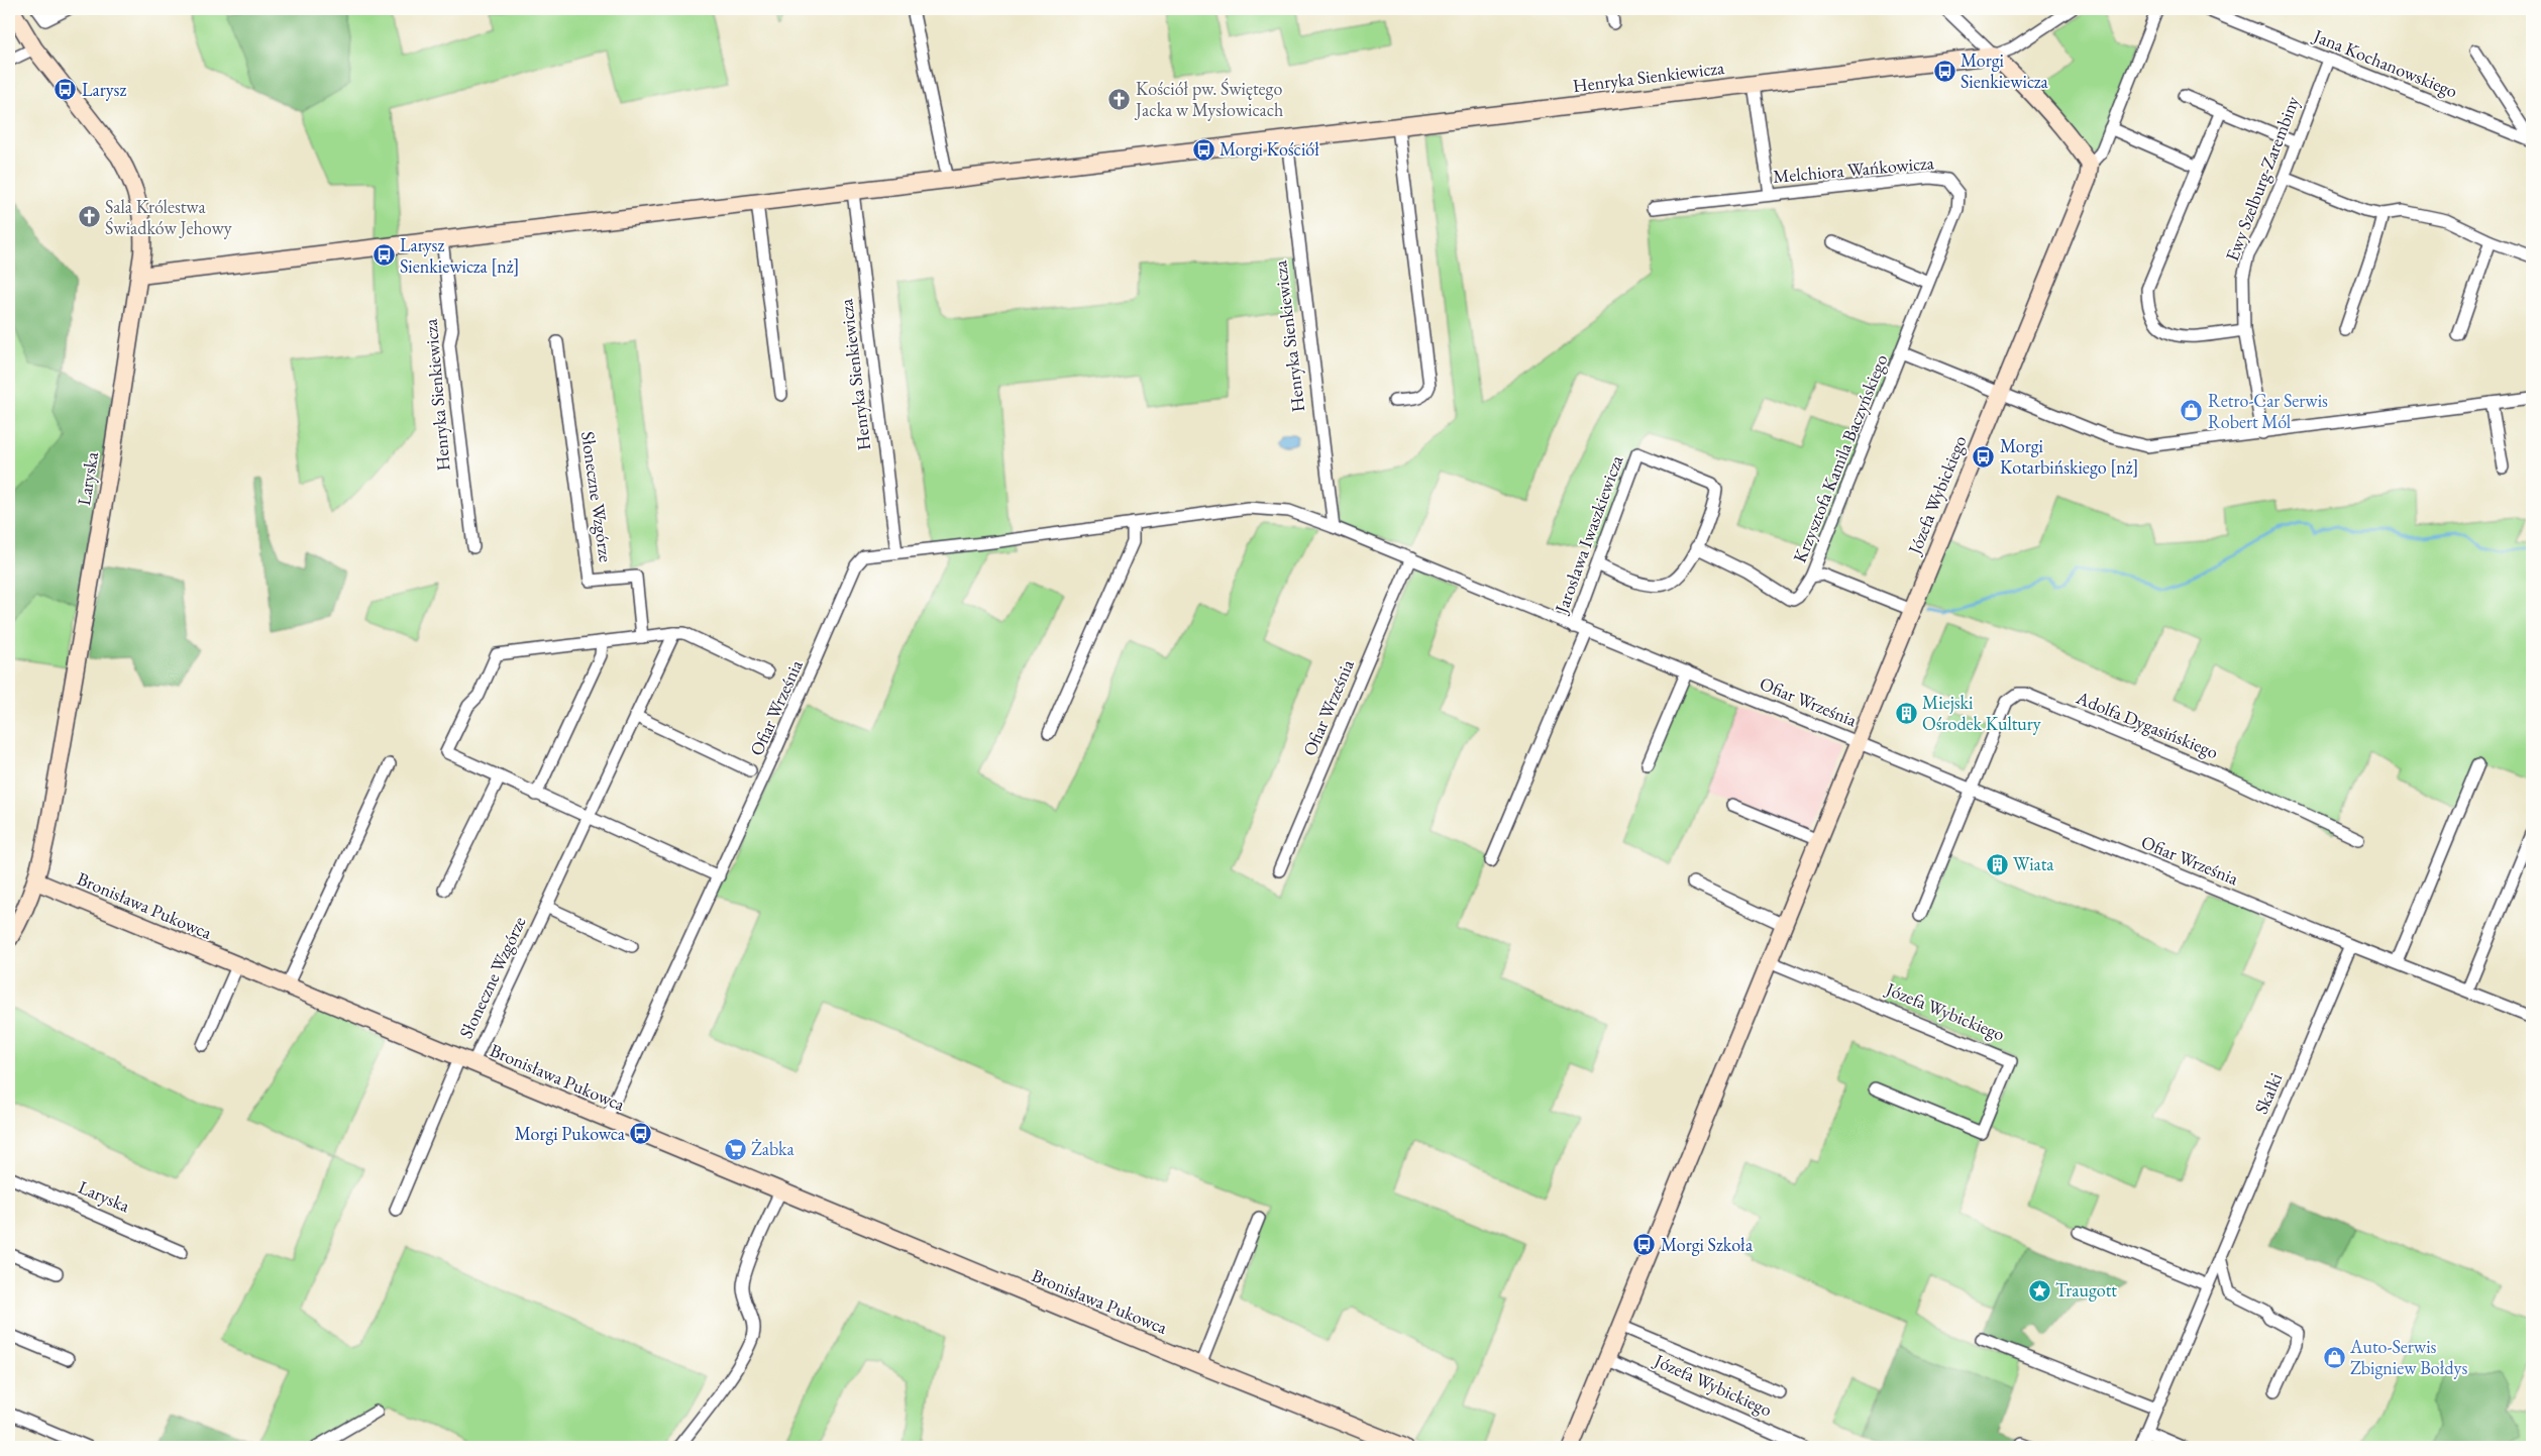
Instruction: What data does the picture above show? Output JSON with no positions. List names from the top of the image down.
{
  "streets": {
    "street": [
      "Jana Kochanowskiego",
      "Henryka Sienkiewicza",
      "Melchiora Wańkowicza",
      "Ewy Szelburg-Zarembiny",
      "Krzysztofa Kamila Baczyńskiego",
      "Laryska",
      "Józefa Wybickiego",
      "Słoneczne Wzgórze",
      "Jarosława Iwaszkiewicza",
      "Ofiar Września",
      "Adolfa Dygasińskiego",
      "Bronisława Pukowca",
      "Skałki"
    ]
  },
  "crossings": [
    ["Jana Kochanowskiego", "Ewy Szelburg-Zarembiny"],
    ["Henryka Sienkiewicza", "Laryska"],
    ["Henryka Sienkiewicza", "Ofiar Września"],
    ["Melchiora Wańkowicza", "Krzysztofa Kamila Baczyńskiego"],
    ["Krzysztofa Kamila Baczyńskiego", "Józefa Wybickiego"],
    ["Krzysztofa Kamila Baczyńskiego", "Jarosława Iwaszkiewicza"],
    ["Laryska", "Bronisława Pukowca"],
    ["Józefa Wybickiego", "Ofiar Września"],
    ["Słoneczne Wzgórze", "Bronisława Pukowca"],
    ["Jarosława Iwaszkiewicza", "Ofiar Września"],
    ["Ofiar Września", "Adolfa Dygasińskiego"],
    ["Ofiar Września", "Bronisława Pukowca"],
    ["Ofiar Września", "Skałki"]
  ],
  "places": {
    "bus stop": [
      "Morgi Sienkiewicza",
      "Larysz",
      "Morgi Kościół",
      "Larysz Sienkiewicza [nż]",
      "Morgi Kotarbińskiego [nż]",
      "Morgi Pukowca",
      "Morgi Szkoła"
    ],
    "church": ["Kościół pw. Świętego Jacka w Mysłowicach", "Sala Królestwa Świadków Jehowy"],
    "shop": ["Retro-Car Serwis Robert Mól", "Auto-Serwis Zbigniew Bołdys"],
    "building": ["Miejski Ośrodek Kultury", "Wiata"],
    "supermarket": ["Żabka"],
    "place": ["Traugott"]
  }
}
